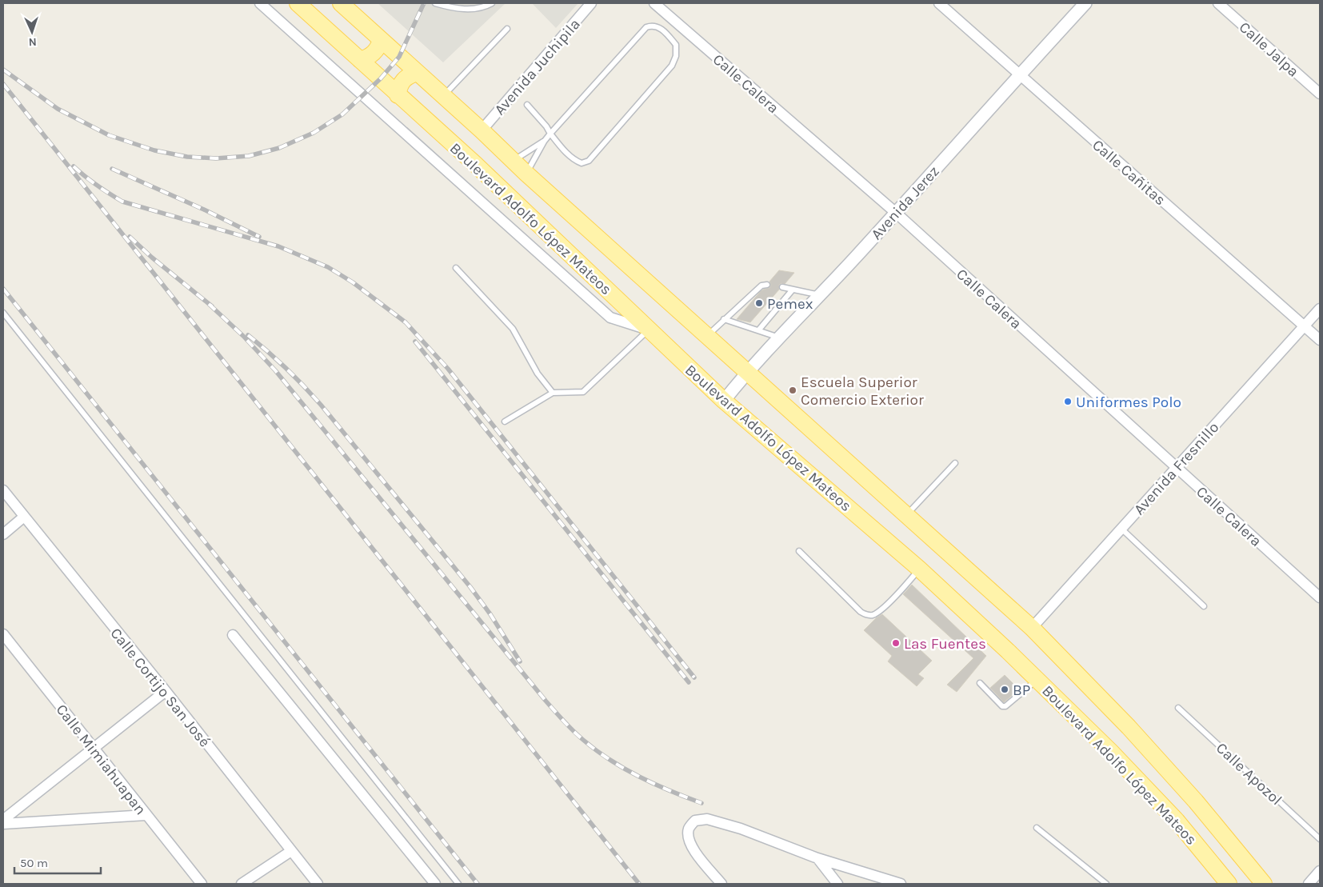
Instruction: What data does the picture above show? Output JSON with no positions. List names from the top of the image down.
{
  "streets": {
    "main road": ["Boulevard Adolfo López Mateos"],
    "street": [
      "Calle Jalpa",
      "Avenida Juchipila",
      "Calle Calera",
      "Calle Cañitas",
      "Avenida Jerez",
      "Avenida Fresnillo",
      "Calle Cortijo San José",
      "Calle Mimiahuapan"
    ],
    "lane": ["Calle Apozol"]
  },
  "crossings": [
    ["Avenida Juchipila", "Boulevard Adolfo López Mateos"],
    ["Calle Calera", "Avenida Jerez"],
    ["Calle Calera", "Avenida Fresnillo"],
    ["Calle Cañitas", "Avenida Jerez"],
    ["Calle Cañitas", "Avenida Fresnillo"],
    ["Avenida Jerez", "Boulevard Adolfo López Mateos"],
    ["Boulevard Adolfo López Mateos", "Avenida Fresnillo"]
  ],
  "places": [
    "Pemex",
    "Escuela Superior Comercio Exterior",
    "Uniformes Polo",
    "Las Fuentes",
    "BP"
  ],
  "scale_bar": "50 m",
  "north": "bottom"
}
